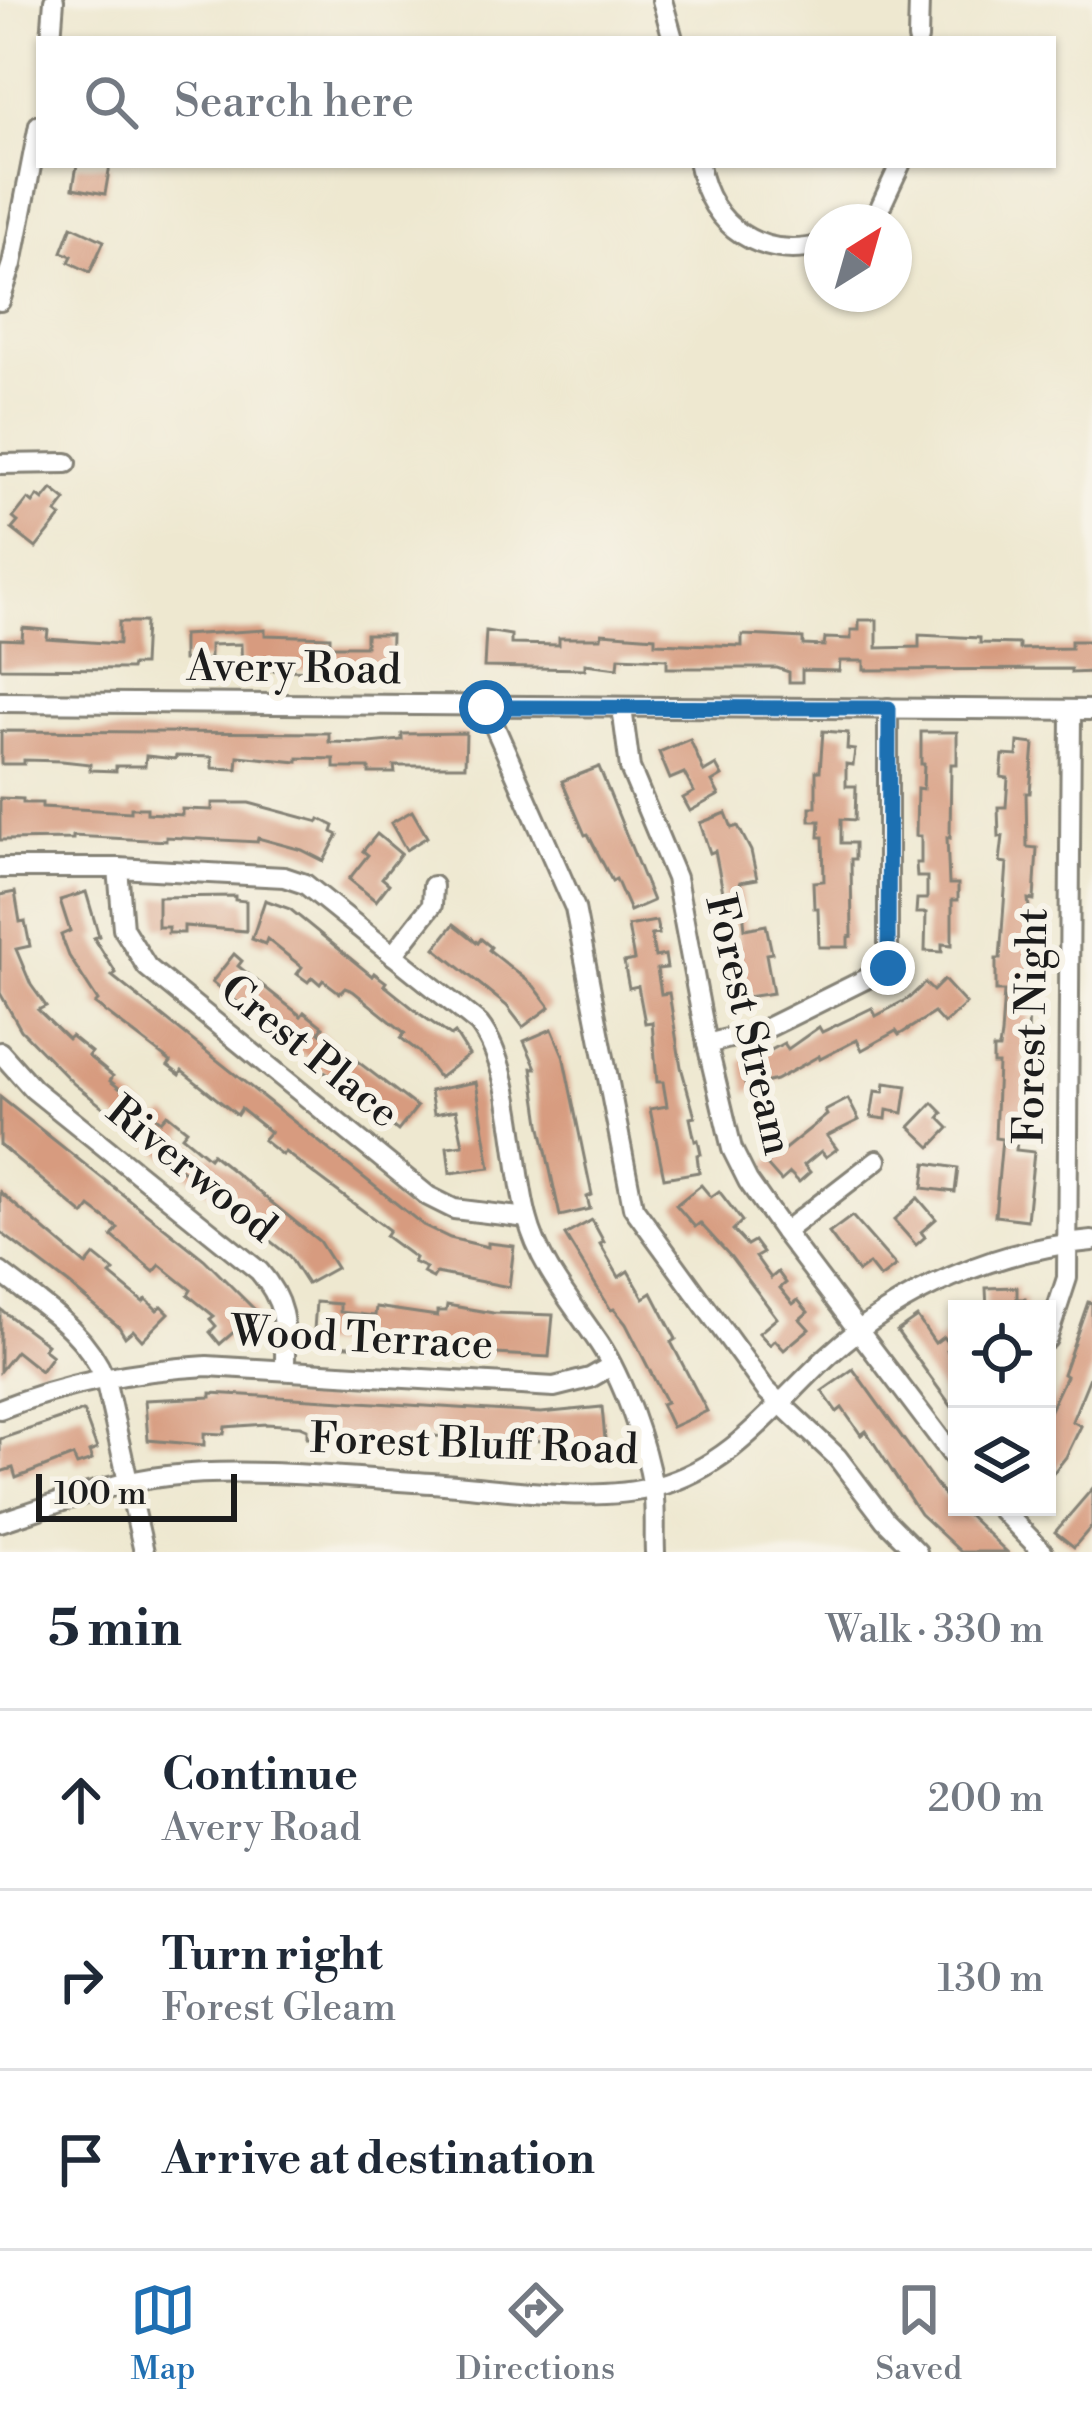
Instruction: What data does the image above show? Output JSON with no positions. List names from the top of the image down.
{
  "streets": {
    "street": [
      "Avery Road",
      "Forest Stream",
      "Forest Night",
      "Crest Place",
      "Riverwood",
      "Wood Terrace",
      "Forest Bluff Road"
    ]
  },
  "crossings": [
    ["Avery Road", "Forest Stream"],
    ["Avery Road", "Forest Night"],
    ["Forest Stream", "Forest Bluff Road"],
    ["Forest Night", "Forest Bluff Road"],
    ["Riverwood", "Wood Terrace"]
  ],
  "scale_bar": "100 m",
  "north": "top right",
  "page": {
    "search": "Search here",
    "scale": "100 m",
    "heading": ["5 min", "Walk · 330 m"],
    "list": [
      ["Continue", "Avery Road", "200 m"],
      ["Turn right", "Forest Gleam", "130 m"],
      "Arrive at destination"
    ],
    "nav": ["Map", "Directions", "Saved"]
  }
}
